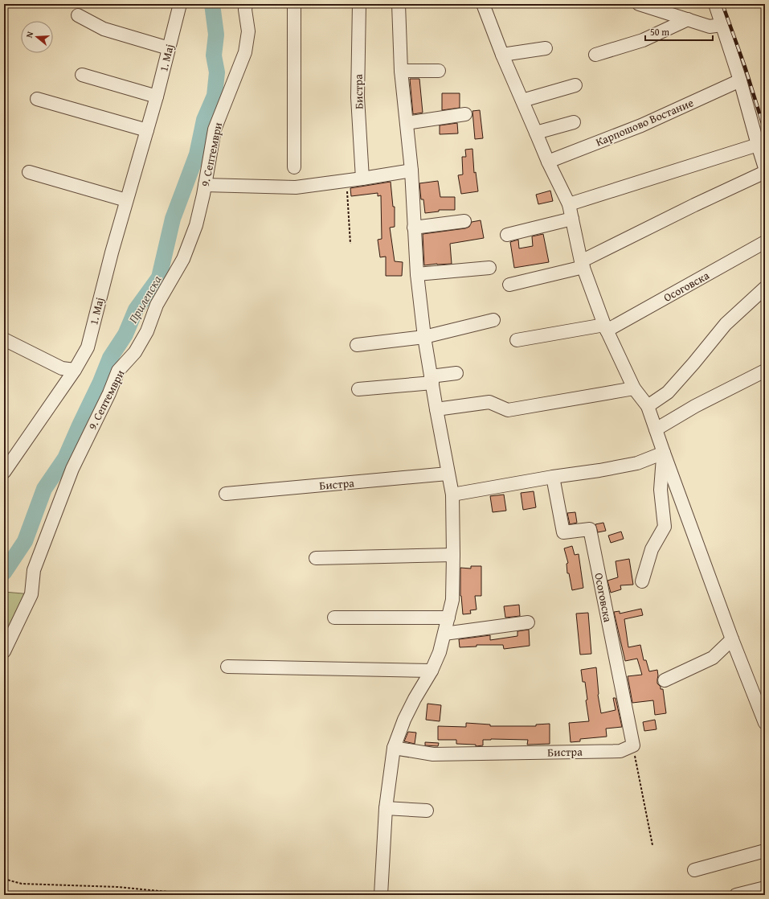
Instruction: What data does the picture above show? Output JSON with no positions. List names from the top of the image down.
{
  "streets": {
    "street": [
      "1. Мај",
      "Бистра",
      "Карпошово Востание",
      "9. Септември",
      "Осоговска"
    ]
  },
  "crossings": [
    ["Бистра", "Осоговска"]
  ],
  "water": ["Прилепска"],
  "scale_bar": "50 m",
  "north": "left"
}
